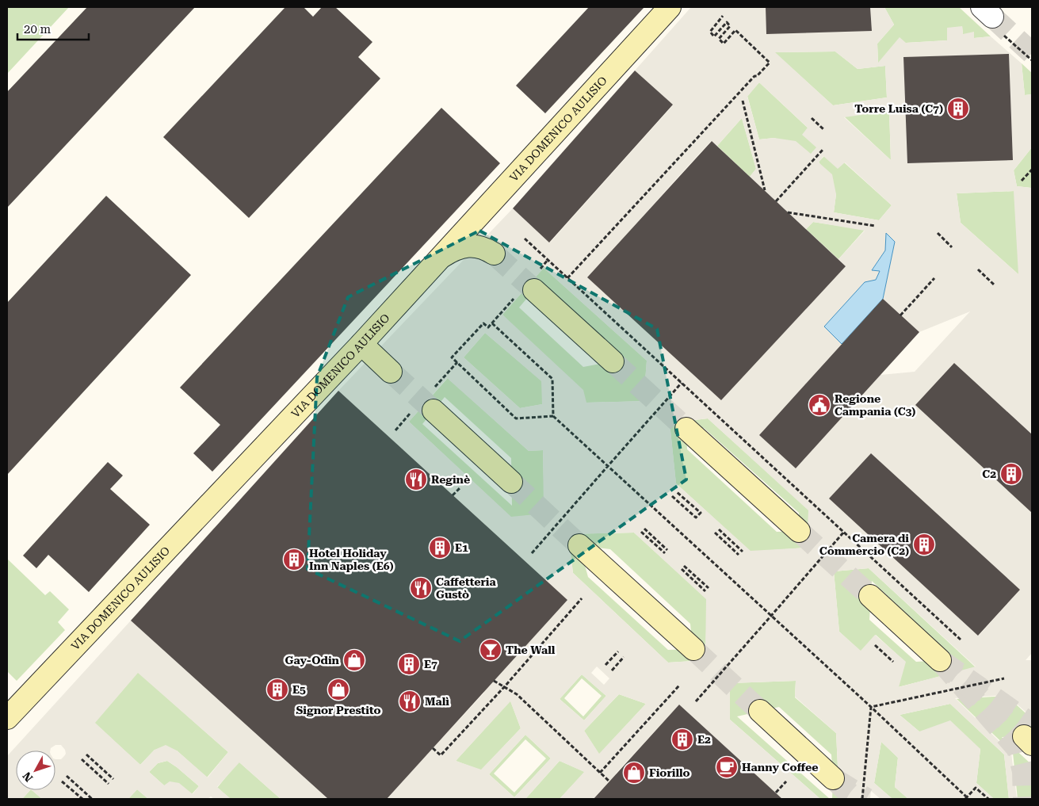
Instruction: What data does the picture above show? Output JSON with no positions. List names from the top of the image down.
{
  "streets": {
    "main road": ["VIA DOMENICO AULISIO"]
  },
  "places": {
    "building": [
      "Torre Luisa (C7)",
      "C2",
      "Camera di Commercio (C2)",
      "E1",
      "Hotel Holiday Inn Naples (E6)",
      "E7",
      "E5",
      "E2"
    ],
    "public building": ["Regione Campania (C3)"],
    "restaurant": ["Reginè", "Caffetteria Gustò", "Malì"],
    "bar": ["The Wall"],
    "shop": ["Gay-Odin", "Signor Prestito", "Fiorillo"],
    "cafe": ["Hanny Coffee"]
  },
  "scale_bar": "20 m",
  "north": "bottom left"
}
